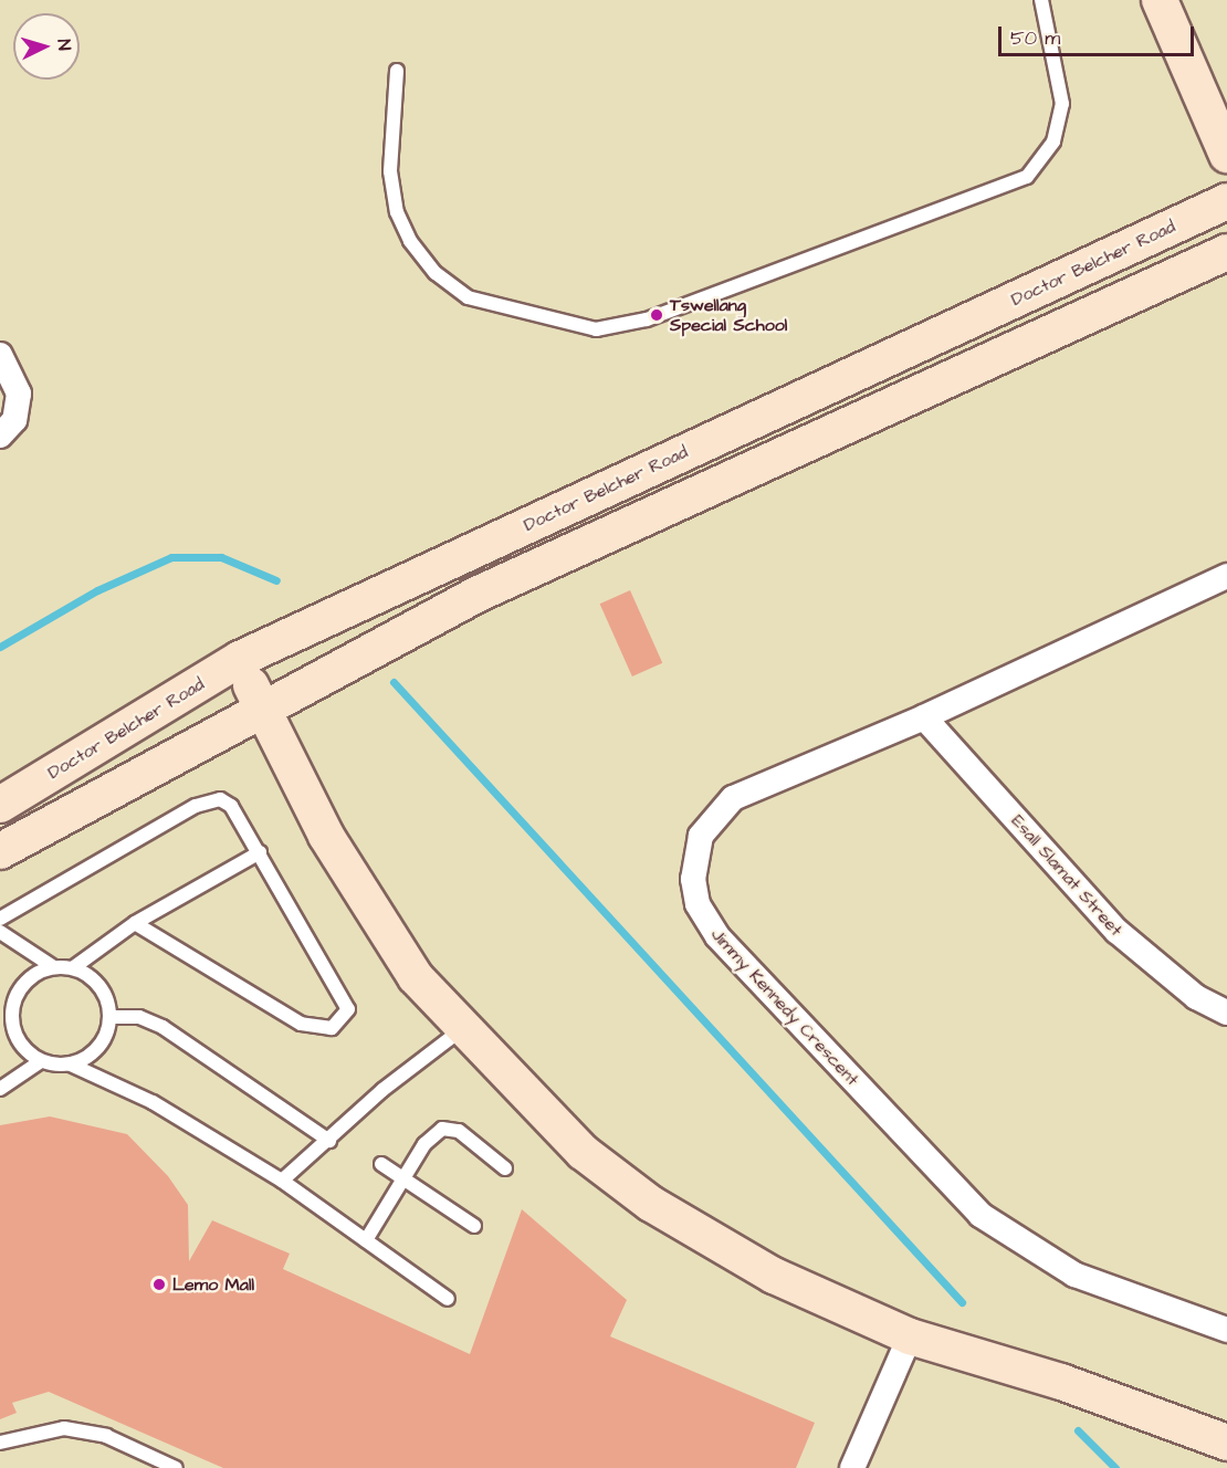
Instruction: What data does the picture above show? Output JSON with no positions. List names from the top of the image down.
{
  "streets": {
    "main road": ["Doctor Belcher Road"],
    "street": ["Esall Slamat Street", "Jimmy Kennedy Crescent"]
  },
  "crossings": [
    ["Esall Slamat Street", "Jimmy Kennedy Crescent"]
  ],
  "places": ["Tswellang Special School", "Lemo Mall"],
  "scale_bar": "50 m",
  "north": "right"
}
